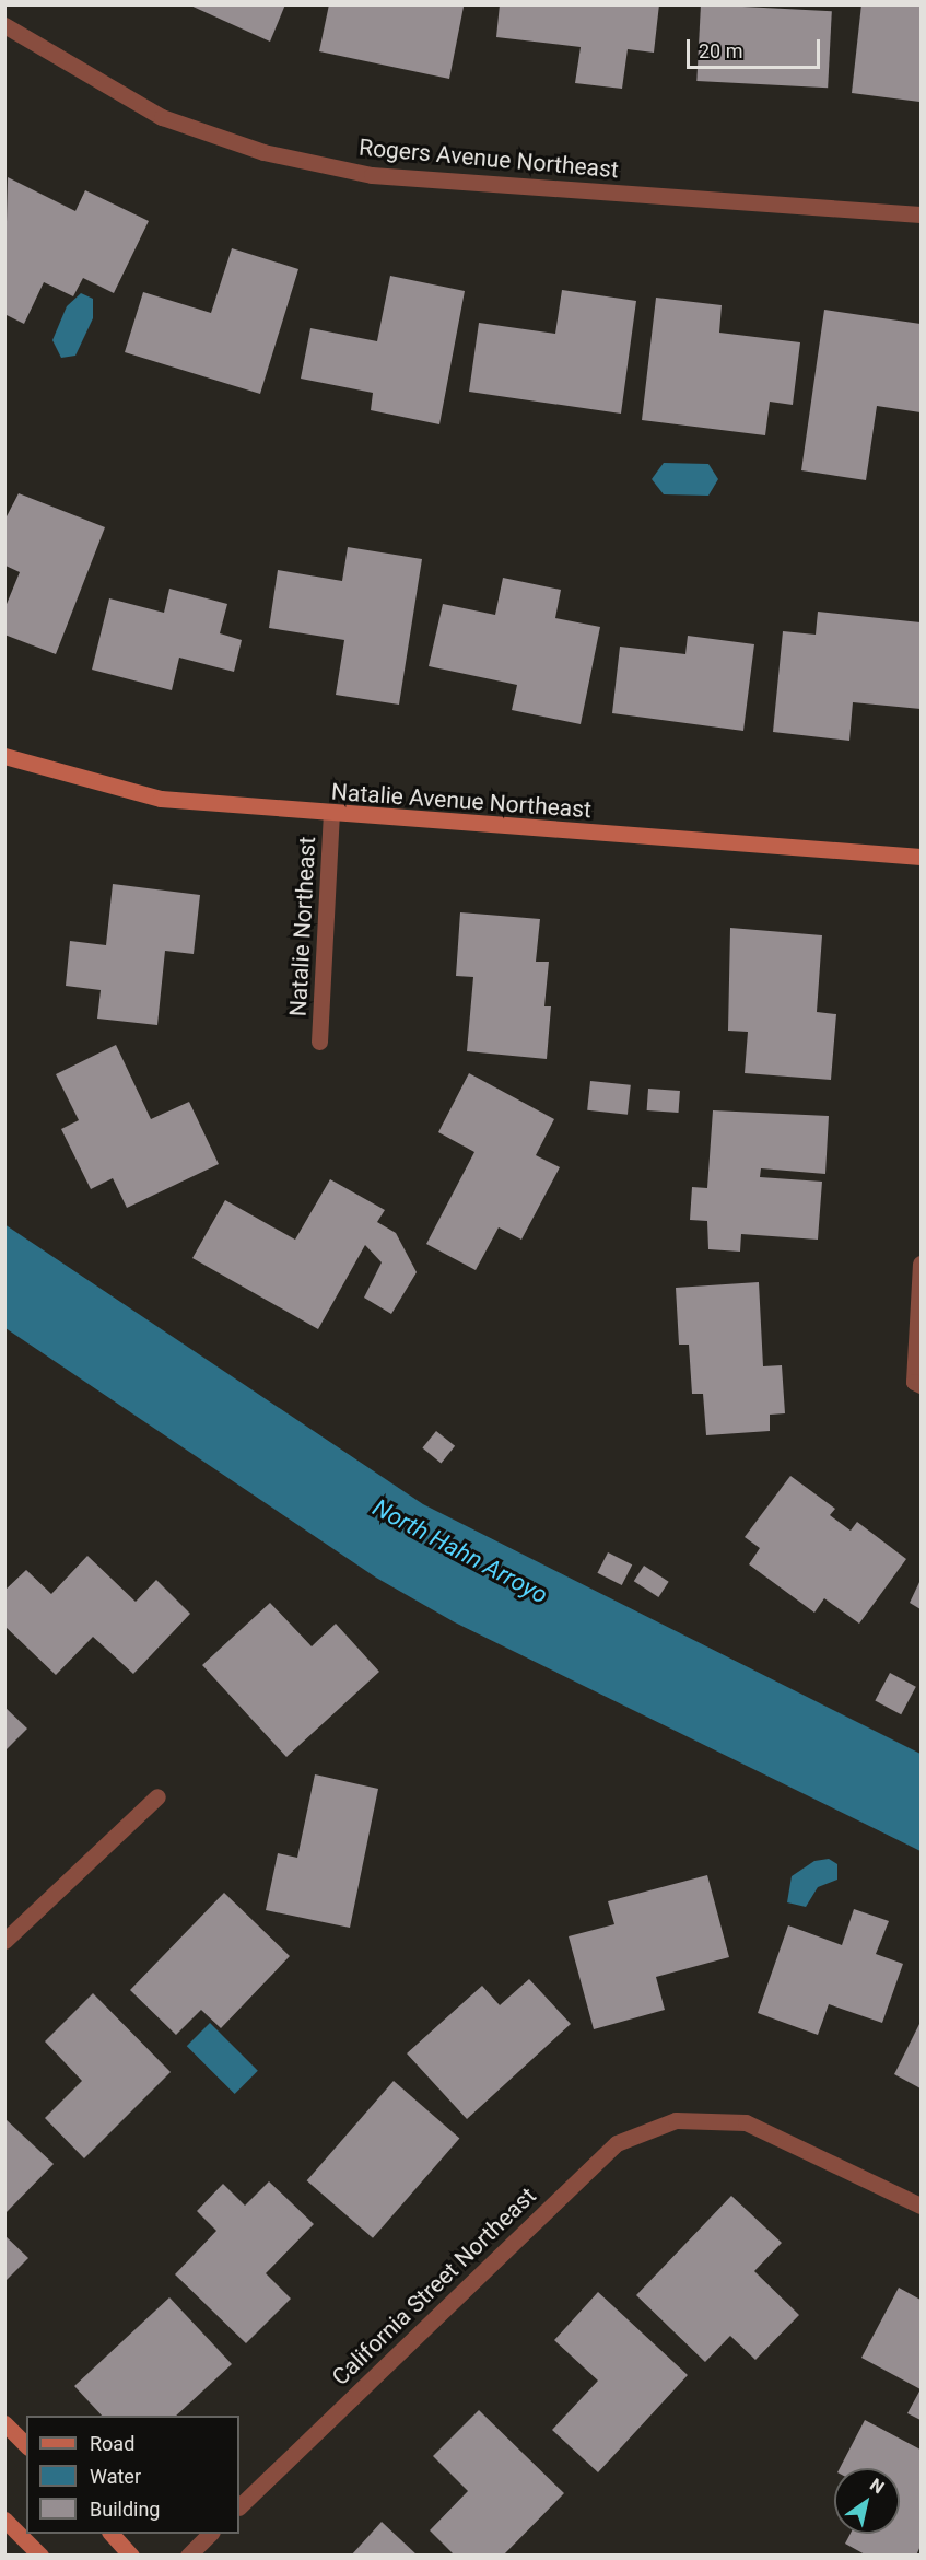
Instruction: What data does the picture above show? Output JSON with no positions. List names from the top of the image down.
{
  "streets": {
    "street": [
      "Rogers Avenue Northeast",
      "Natalie Avenue Northeast",
      "Natalie Northeast",
      "California Street Northeast"
    ]
  },
  "crossings": [
    ["Natalie Avenue Northeast", "Natalie Northeast"]
  ],
  "water": ["North Hahn Arroyo"],
  "legend": ["Road", "Water", "Building"],
  "scale_bar": "20 m",
  "north": "top right"
}
